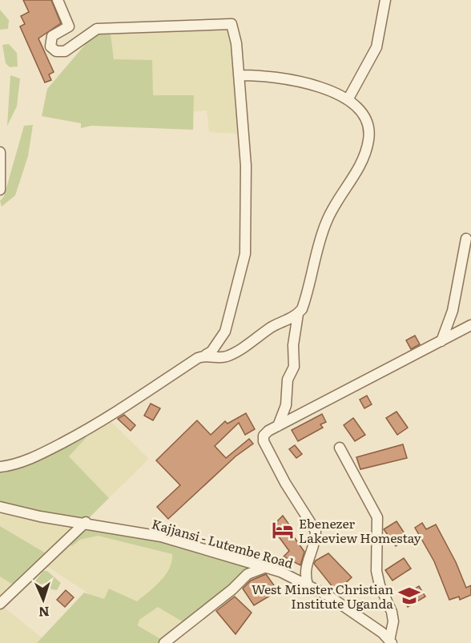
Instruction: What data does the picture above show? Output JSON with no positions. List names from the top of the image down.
{
  "streets": {
    "street": ["Kajjansi - Lutembe Road"]
  },
  "places": {
    "hotel": ["Ebenezer Lakeview Homestay"],
    "school or university": ["West Minster Christian Institute Uganda"]
  },
  "north": "bottom"
}
